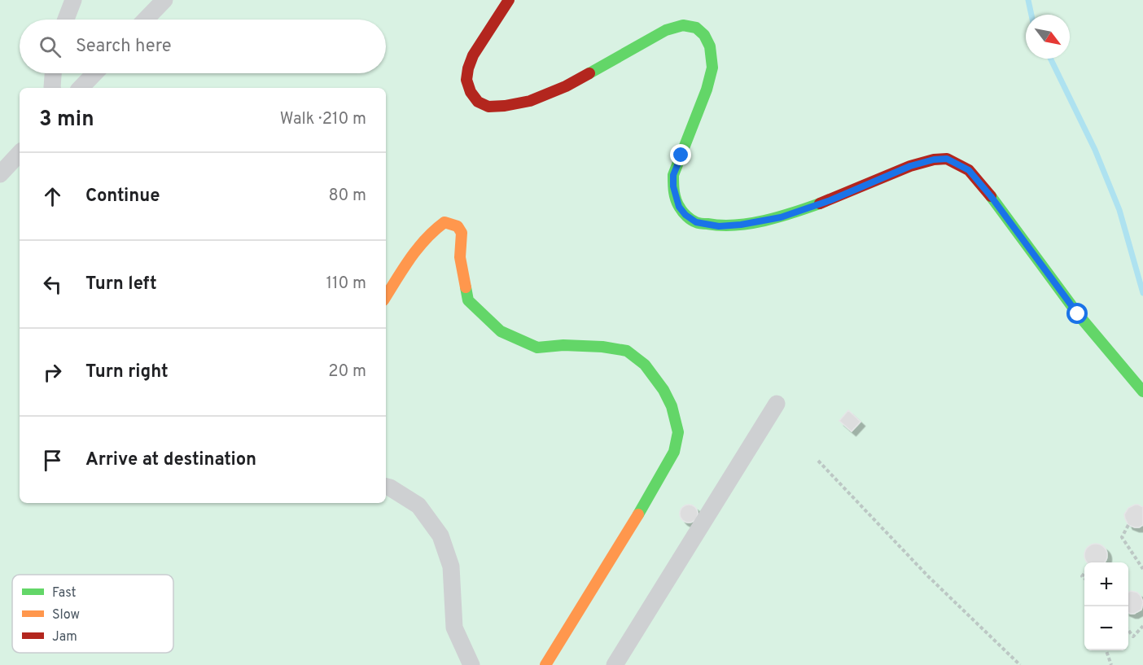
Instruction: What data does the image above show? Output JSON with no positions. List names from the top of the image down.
{
  "legend": ["Fast", "Slow", "Jam"],
  "north": "bottom right",
  "page": {
    "search": "Search here",
    "heading": ["3 min", "Walk · 210 m"],
    "list": [
      ["Continue", "80 m"],
      ["Turn left", "110 m"],
      ["Turn right", "20 m"],
      "Arrive at destination"
    ],
    "map_buttons": ["+", "−"]
  }
}
